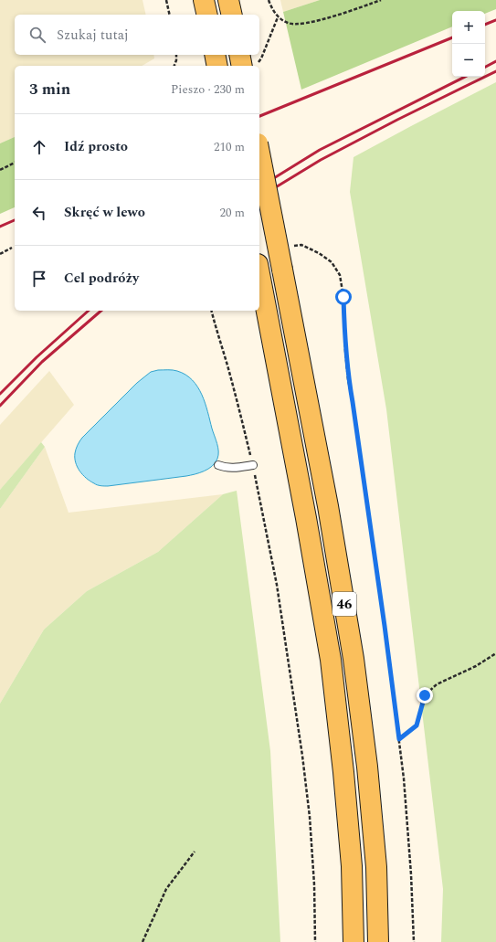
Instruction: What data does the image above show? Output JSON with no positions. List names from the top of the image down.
{
  "streets": {
    "main road": ["46"]
  },
  "page": {
    "map_buttons": ["+", "−"],
    "search": "Szukaj tutaj",
    "heading": ["3 min", "Pieszo · 230 m"],
    "list": [
      ["Idź prosto", "210 m"],
      ["Skręć w lewo", "20 m"],
      "Cel podróży"
    ]
  }
}
